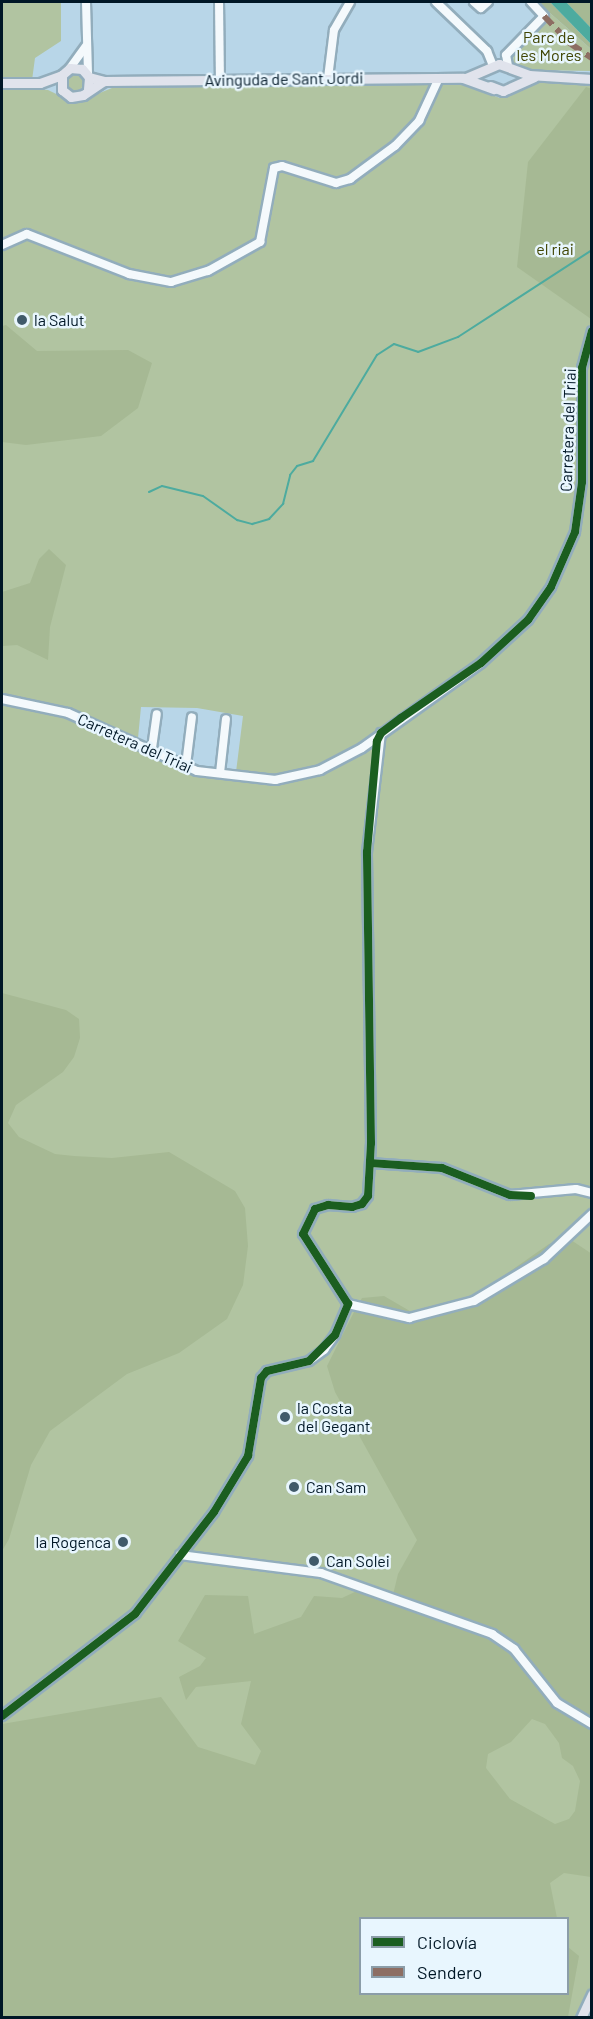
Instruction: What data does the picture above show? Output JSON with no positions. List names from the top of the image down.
{
  "streets": {
    "main road": ["Avinguda de Sant Jordi"],
    "street": ["Carretera del Triai"]
  },
  "parks": ["Parc de les Mores", "el riai"],
  "places": [
    "la Salut",
    "la Costa del Gegant",
    "Can Sam",
    "la Rogenca",
    "Can Solei"
  ],
  "legend": ["Ciclovía", "Sendero"]
}
